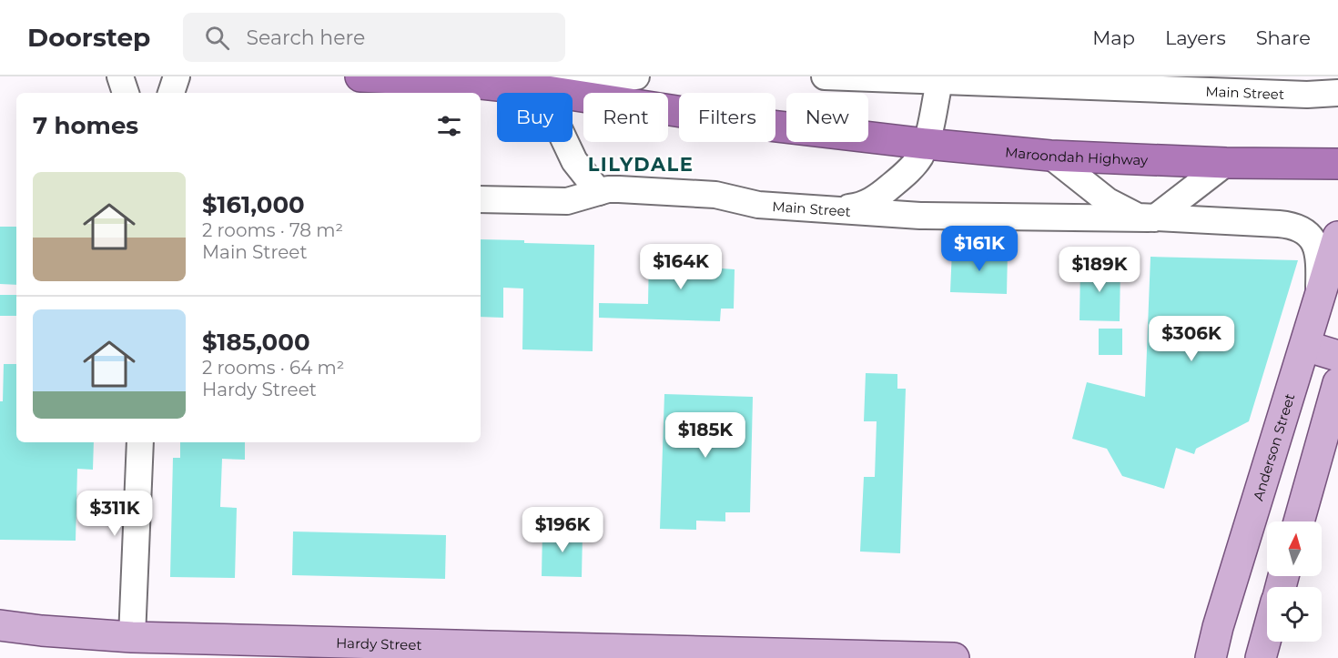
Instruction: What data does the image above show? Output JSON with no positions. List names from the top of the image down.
{
  "streets": {
    "highway": ["Maroondah Highway"],
    "main road": ["Anderson Street", "Hardy Street"],
    "street": ["Main Street"]
  },
  "crossings": [
    ["Main Street", "Anderson Street"]
  ],
  "districts": ["LILYDALE"],
  "north": "top",
  "page": {
    "header": "Doorstep",
    "search": "Search here",
    "nav": ["Map", "Layers", "Share"],
    "chip": [
      "Buy",
      "Rent",
      "Filters",
      "New"
    ],
    "heading": "7 homes",
    "list": [
      {
        "name": "$161,000",
        "note": "2 rooms · 78 m² · Main Street"
      },
      {
        "name": "$185,000",
        "note": "2 rooms · 64 m² · Hardy Street"
      }
    ],
    "price": [
      "$161K",
      "$164K",
      "$189K",
      "$306K",
      "$185K",
      "$311K",
      "$196K"
    ]
  }
}
